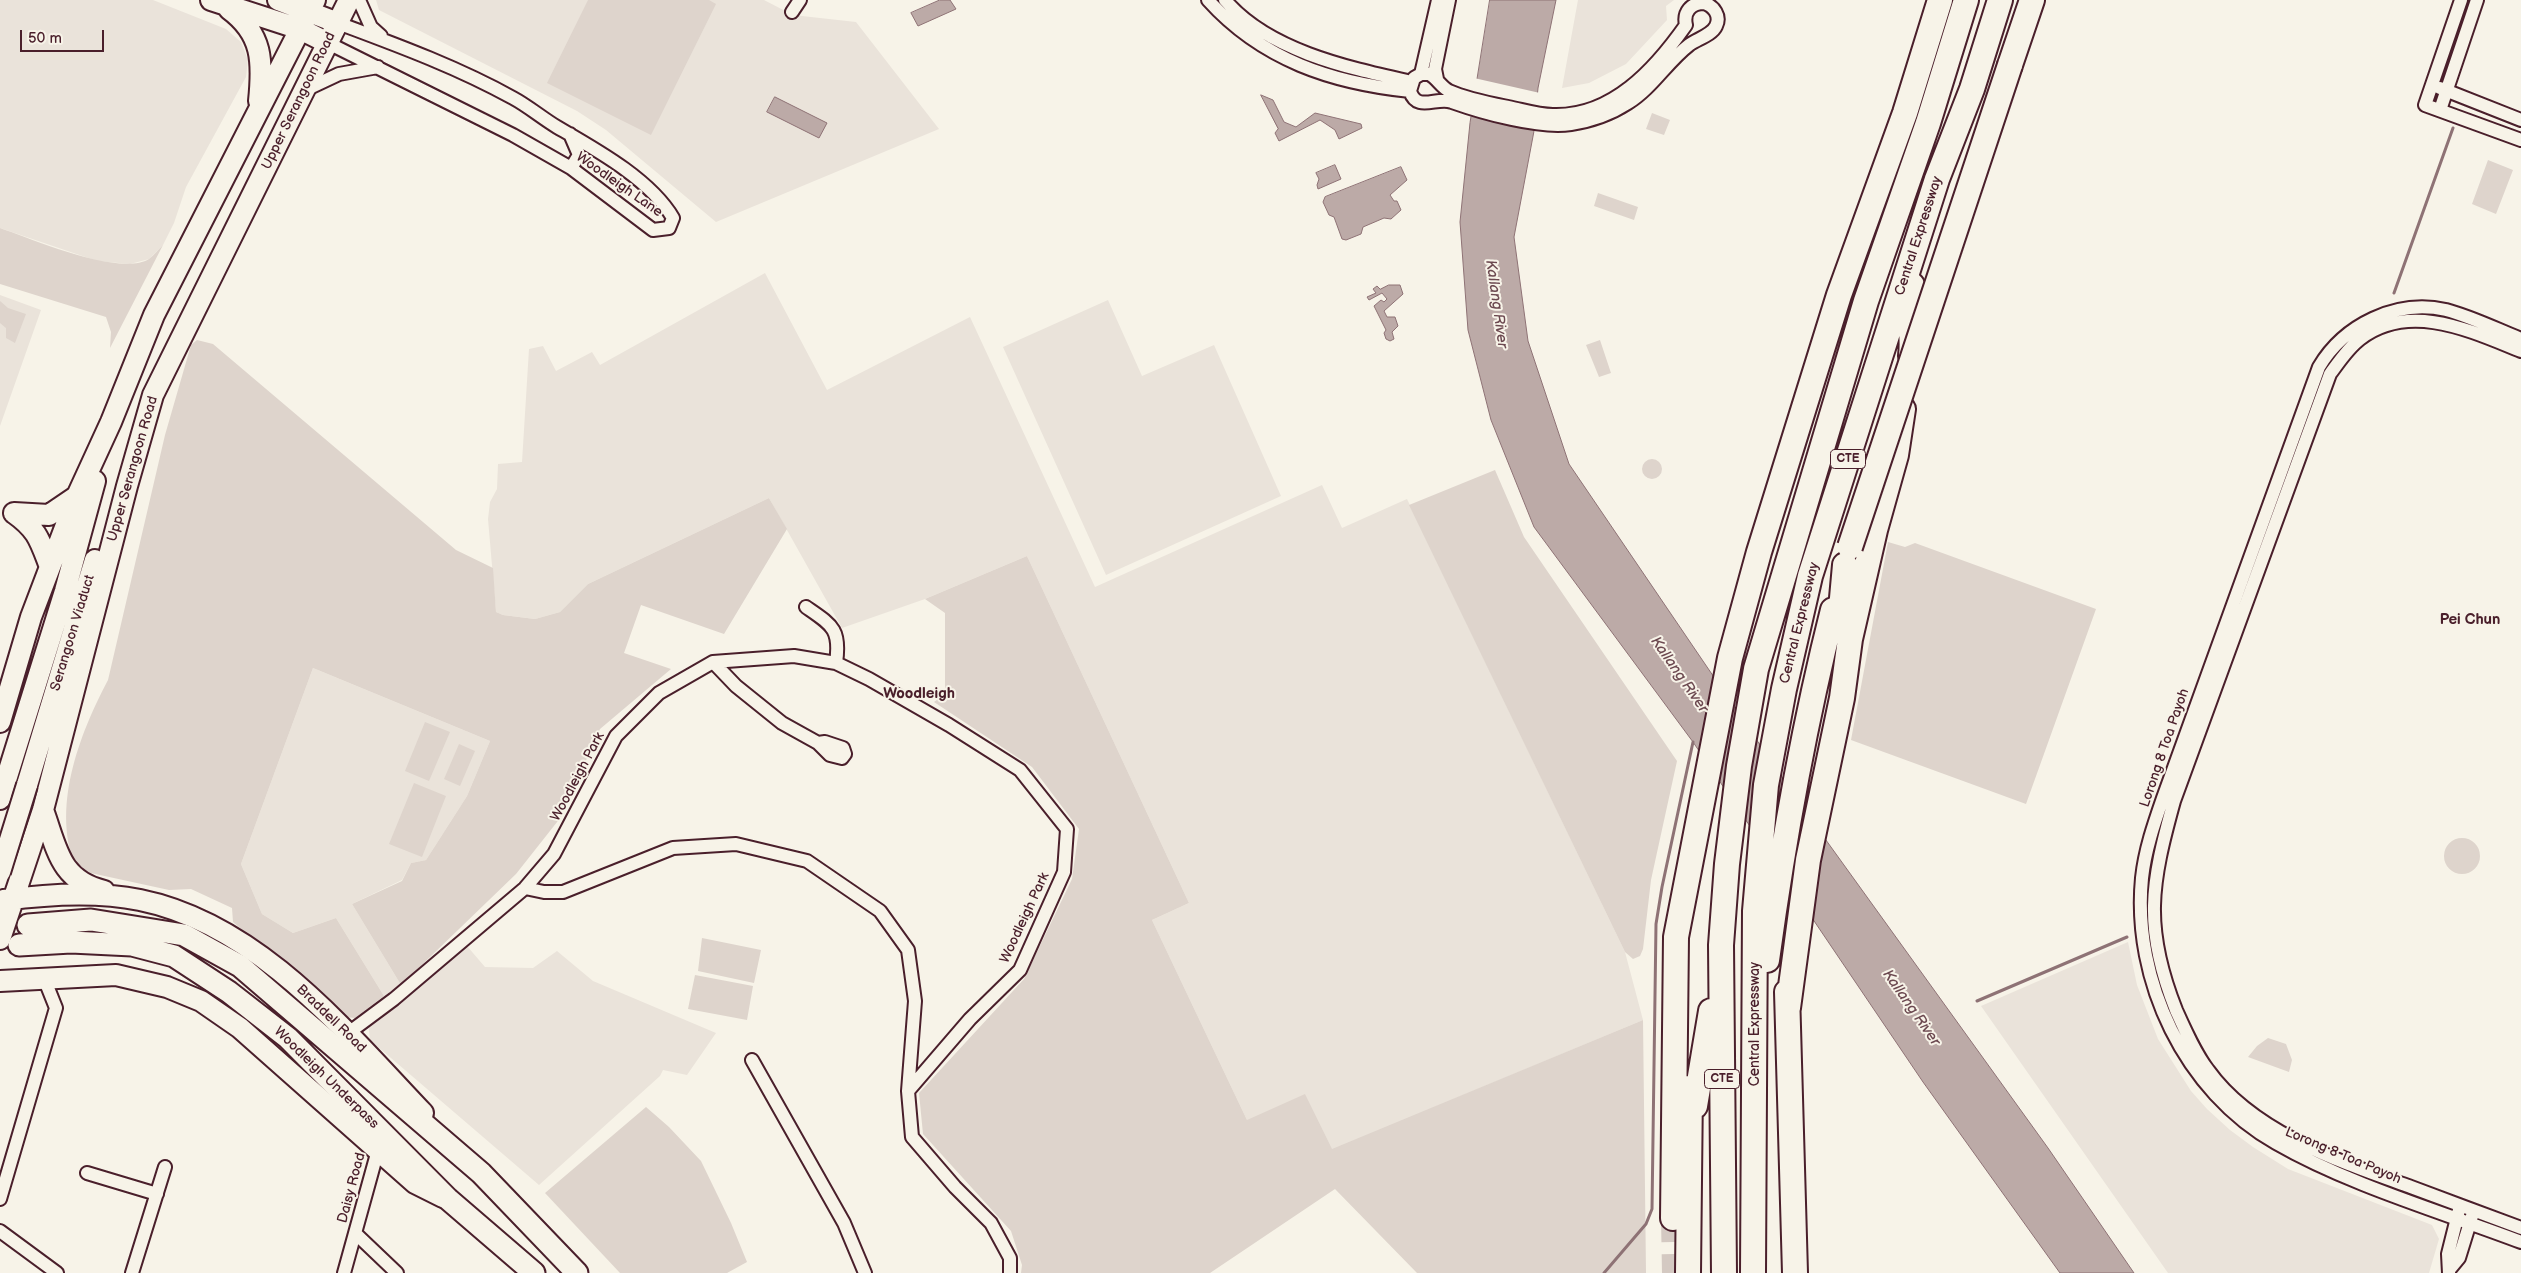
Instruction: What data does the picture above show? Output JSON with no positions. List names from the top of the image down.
{
  "streets": {
    "highway": [
      "Central Expressway",
      "CTE",
      "Braddell Road",
      "Woodleigh Underpass"
    ],
    "main road": ["Upper Serangoon Road", "Serangoon Viaduct"],
    "street": [
      "Woodleigh Lane",
      "Lorong 8 Toa Payoh",
      "Woodleigh Park",
      "Daisy Road"
    ]
  },
  "crossings": [
    ["Upper Serangoon Road", "Woodleigh Lane"],
    ["Upper Serangoon Road", "Serangoon Viaduct"],
    ["Upper Serangoon Road", "Braddell Road"],
    ["Upper Serangoon Road", "Woodleigh Underpass"],
    ["Woodleigh Park", "Braddell Road"],
    ["Braddell Road", "Woodleigh Underpass"]
  ],
  "districts": ["Pei Chun", "Woodleigh"],
  "water": ["Kallang River"],
  "scale_bar": "50 m"
}
